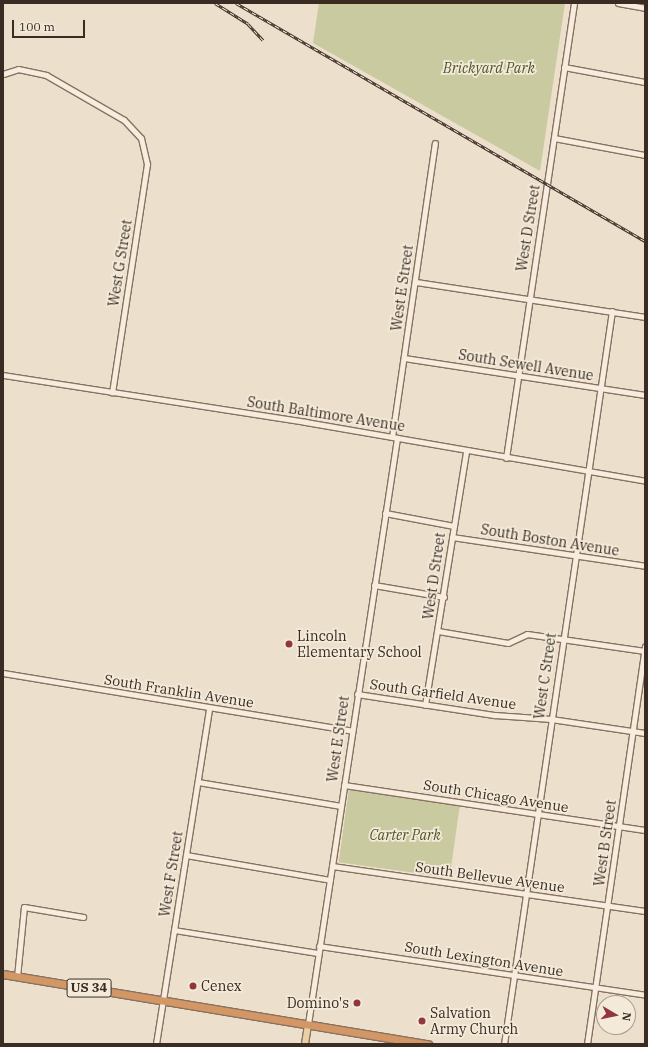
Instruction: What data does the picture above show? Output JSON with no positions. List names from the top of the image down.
{
  "streets": {
    "highway": ["US 34"],
    "main road": ["West E Street"],
    "street": [
      "West D Street",
      "West G Street",
      "South Sewell Avenue",
      "South Baltimore Avenue",
      "South Boston Avenue",
      "West C Street",
      "South Franklin Avenue",
      "South Garfield Avenue",
      "South Chicago Avenue",
      "West B Street",
      "West F Street",
      "South Bellevue Avenue",
      "South Lexington Avenue"
    ]
  },
  "crossings": [
    ["West D Street", "South Sewell Avenue"],
    ["West D Street", "South Baltimore Avenue"],
    ["West D Street", "South Boston Avenue"],
    ["West D Street", "South Garfield Avenue"],
    ["West G Street", "South Baltimore Avenue"],
    ["West E Street", "South Sewell Avenue"],
    ["West E Street", "South Baltimore Avenue"],
    ["West E Street", "South Franklin Avenue"],
    ["West E Street", "South Garfield Avenue"],
    ["West E Street", "South Chicago Avenue"],
    ["West E Street", "South Bellevue Avenue"],
    ["West E Street", "South Lexington Avenue"],
    ["West E Street", "US 34"],
    ["South Sewell Avenue", "West C Street"],
    ["South Baltimore Avenue", "West C Street"],
    ["South Boston Avenue", "West C Street"],
    ["West C Street", "South Garfield Avenue"],
    ["West C Street", "South Chicago Avenue"],
    ["West C Street", "South Bellevue Avenue"],
    ["West C Street", "South Lexington Avenue"],
    ["South Franklin Avenue", "West F Street"],
    ["South Garfield Avenue", "West B Street"],
    ["South Chicago Avenue", "West B Street"],
    ["West B Street", "South Bellevue Avenue"],
    ["West B Street", "South Lexington Avenue"],
    ["West F Street", "US 34"]
  ],
  "parks": ["Brickyard Park", "Carter Park"],
  "places": [
    "Lincoln Elementary School",
    "Cenex",
    "Domino's",
    "Salvation Army Church"
  ],
  "scale_bar": "100 m",
  "north": "right"
}
